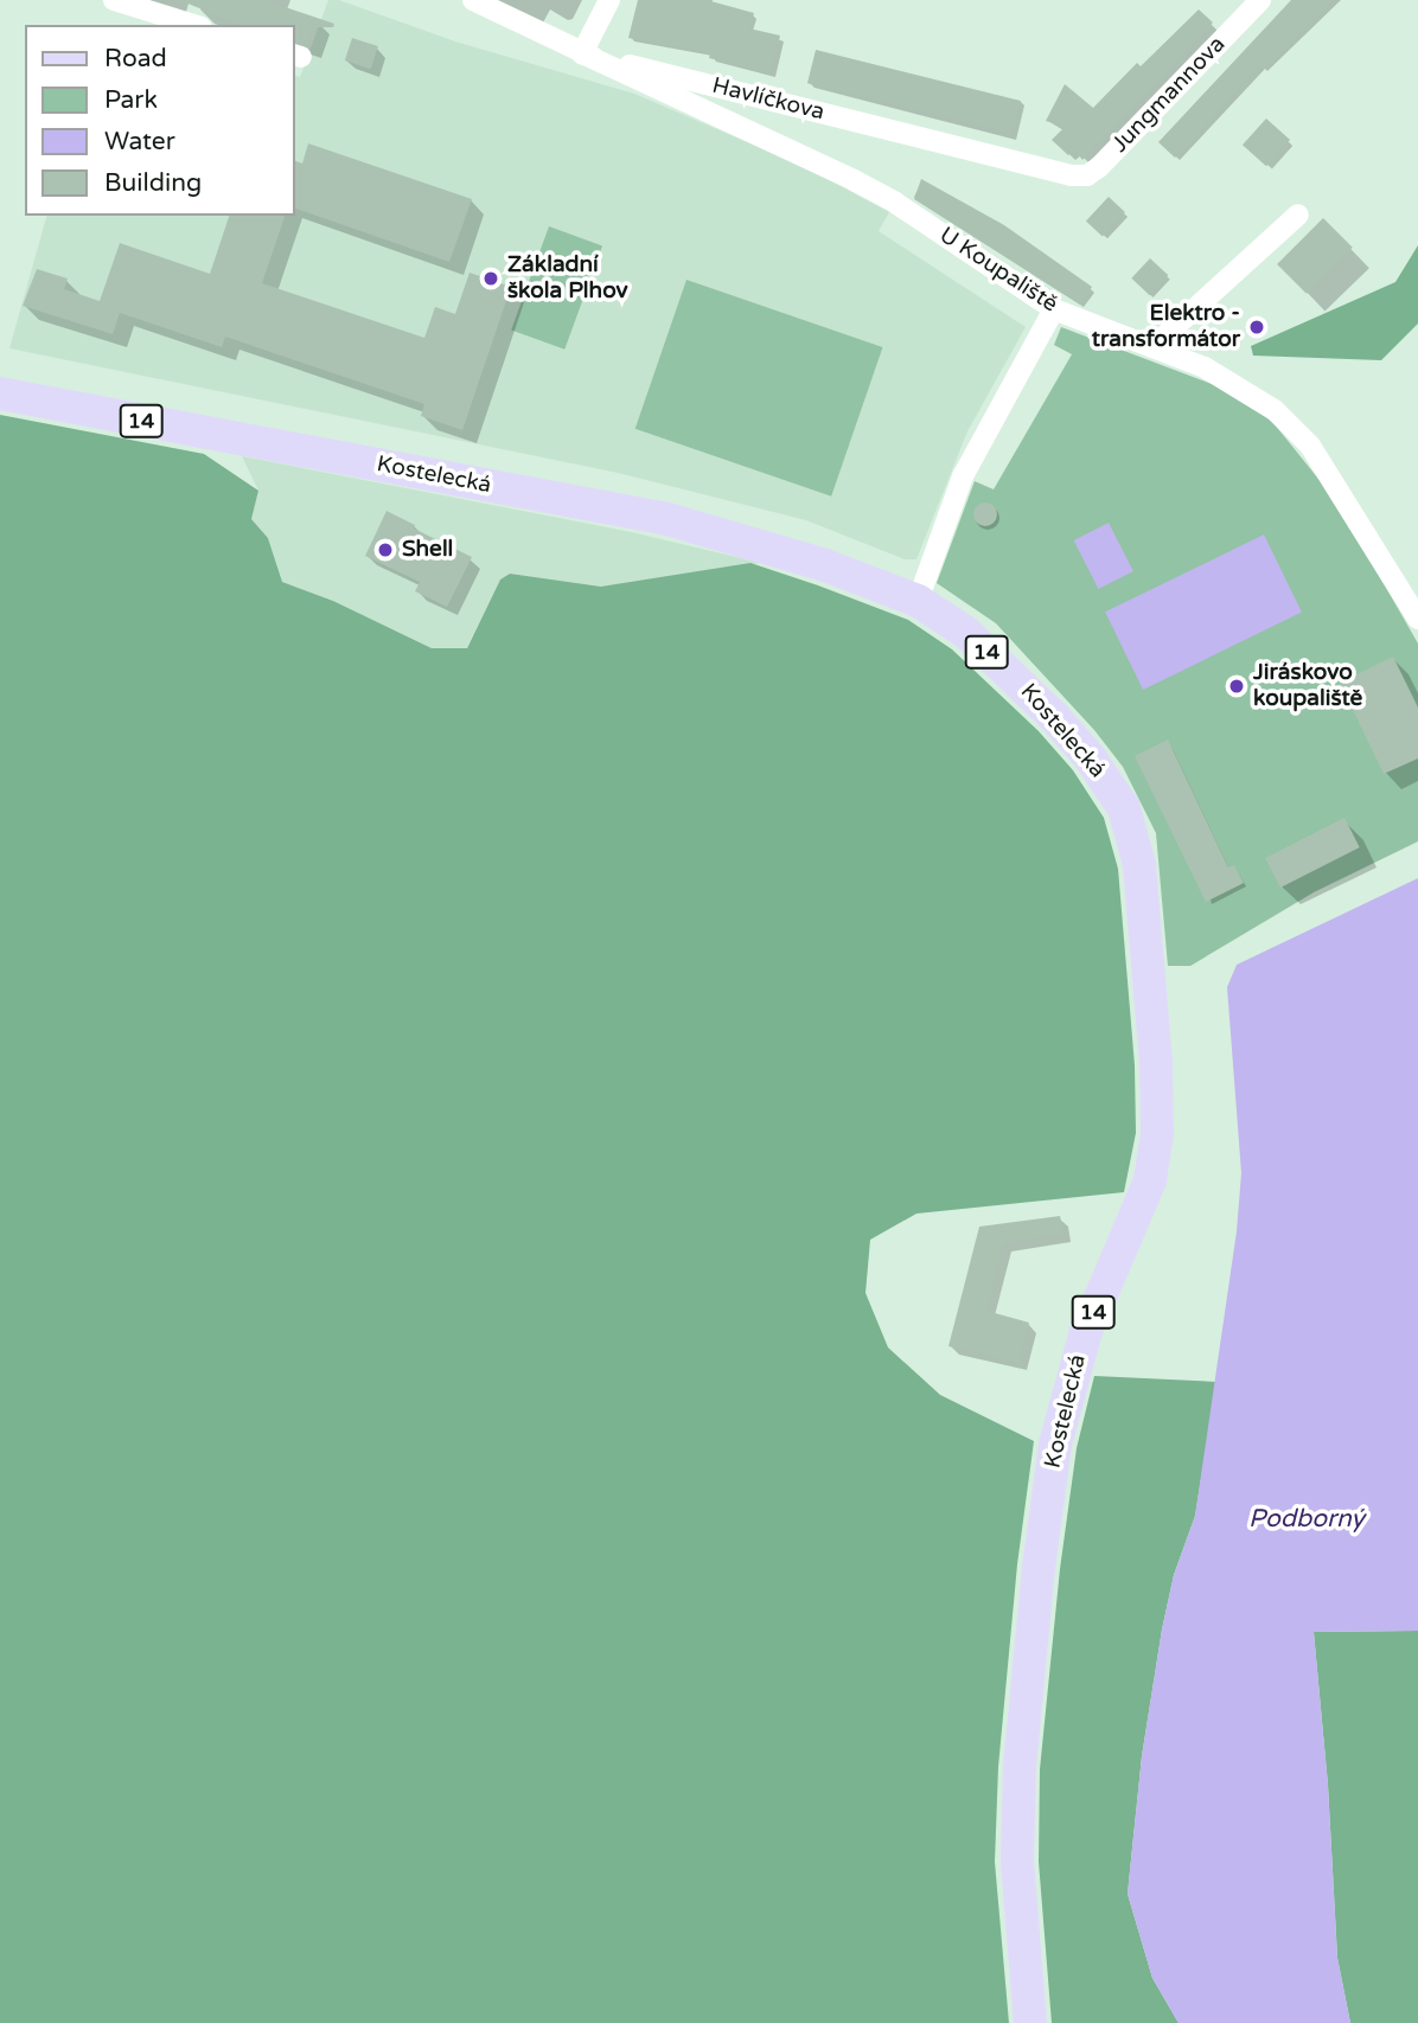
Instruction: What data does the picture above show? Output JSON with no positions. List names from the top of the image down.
{
  "streets": {
    "main road": ["14", "Kostelecká"],
    "street": ["Jungmannova", "Havlíčkova", "U Koupaliště"]
  },
  "crossings": [
    ["Jungmannova", "Havlíčkova"],
    ["Havlíčkova", "U Koupaliště"]
  ],
  "water": ["Podborný"],
  "places": [
    "Základní škola Plhov",
    "Elektro - transformátor",
    "Shell",
    "Jiráskovo koupaliště"
  ],
  "legend": [
    "Road",
    "Park",
    "Water",
    "Building"
  ]
}
